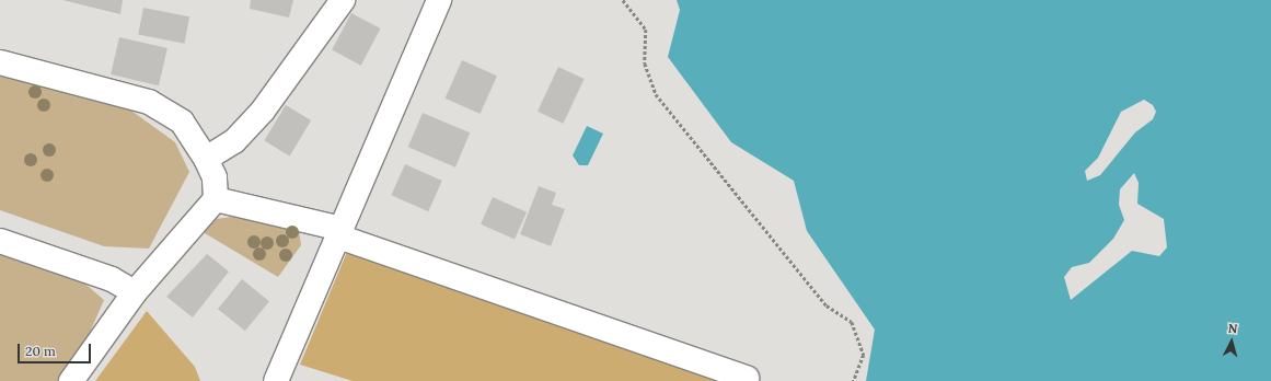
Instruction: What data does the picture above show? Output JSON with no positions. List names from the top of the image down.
{
  "scale_bar": "20 m",
  "north": "top"
}
